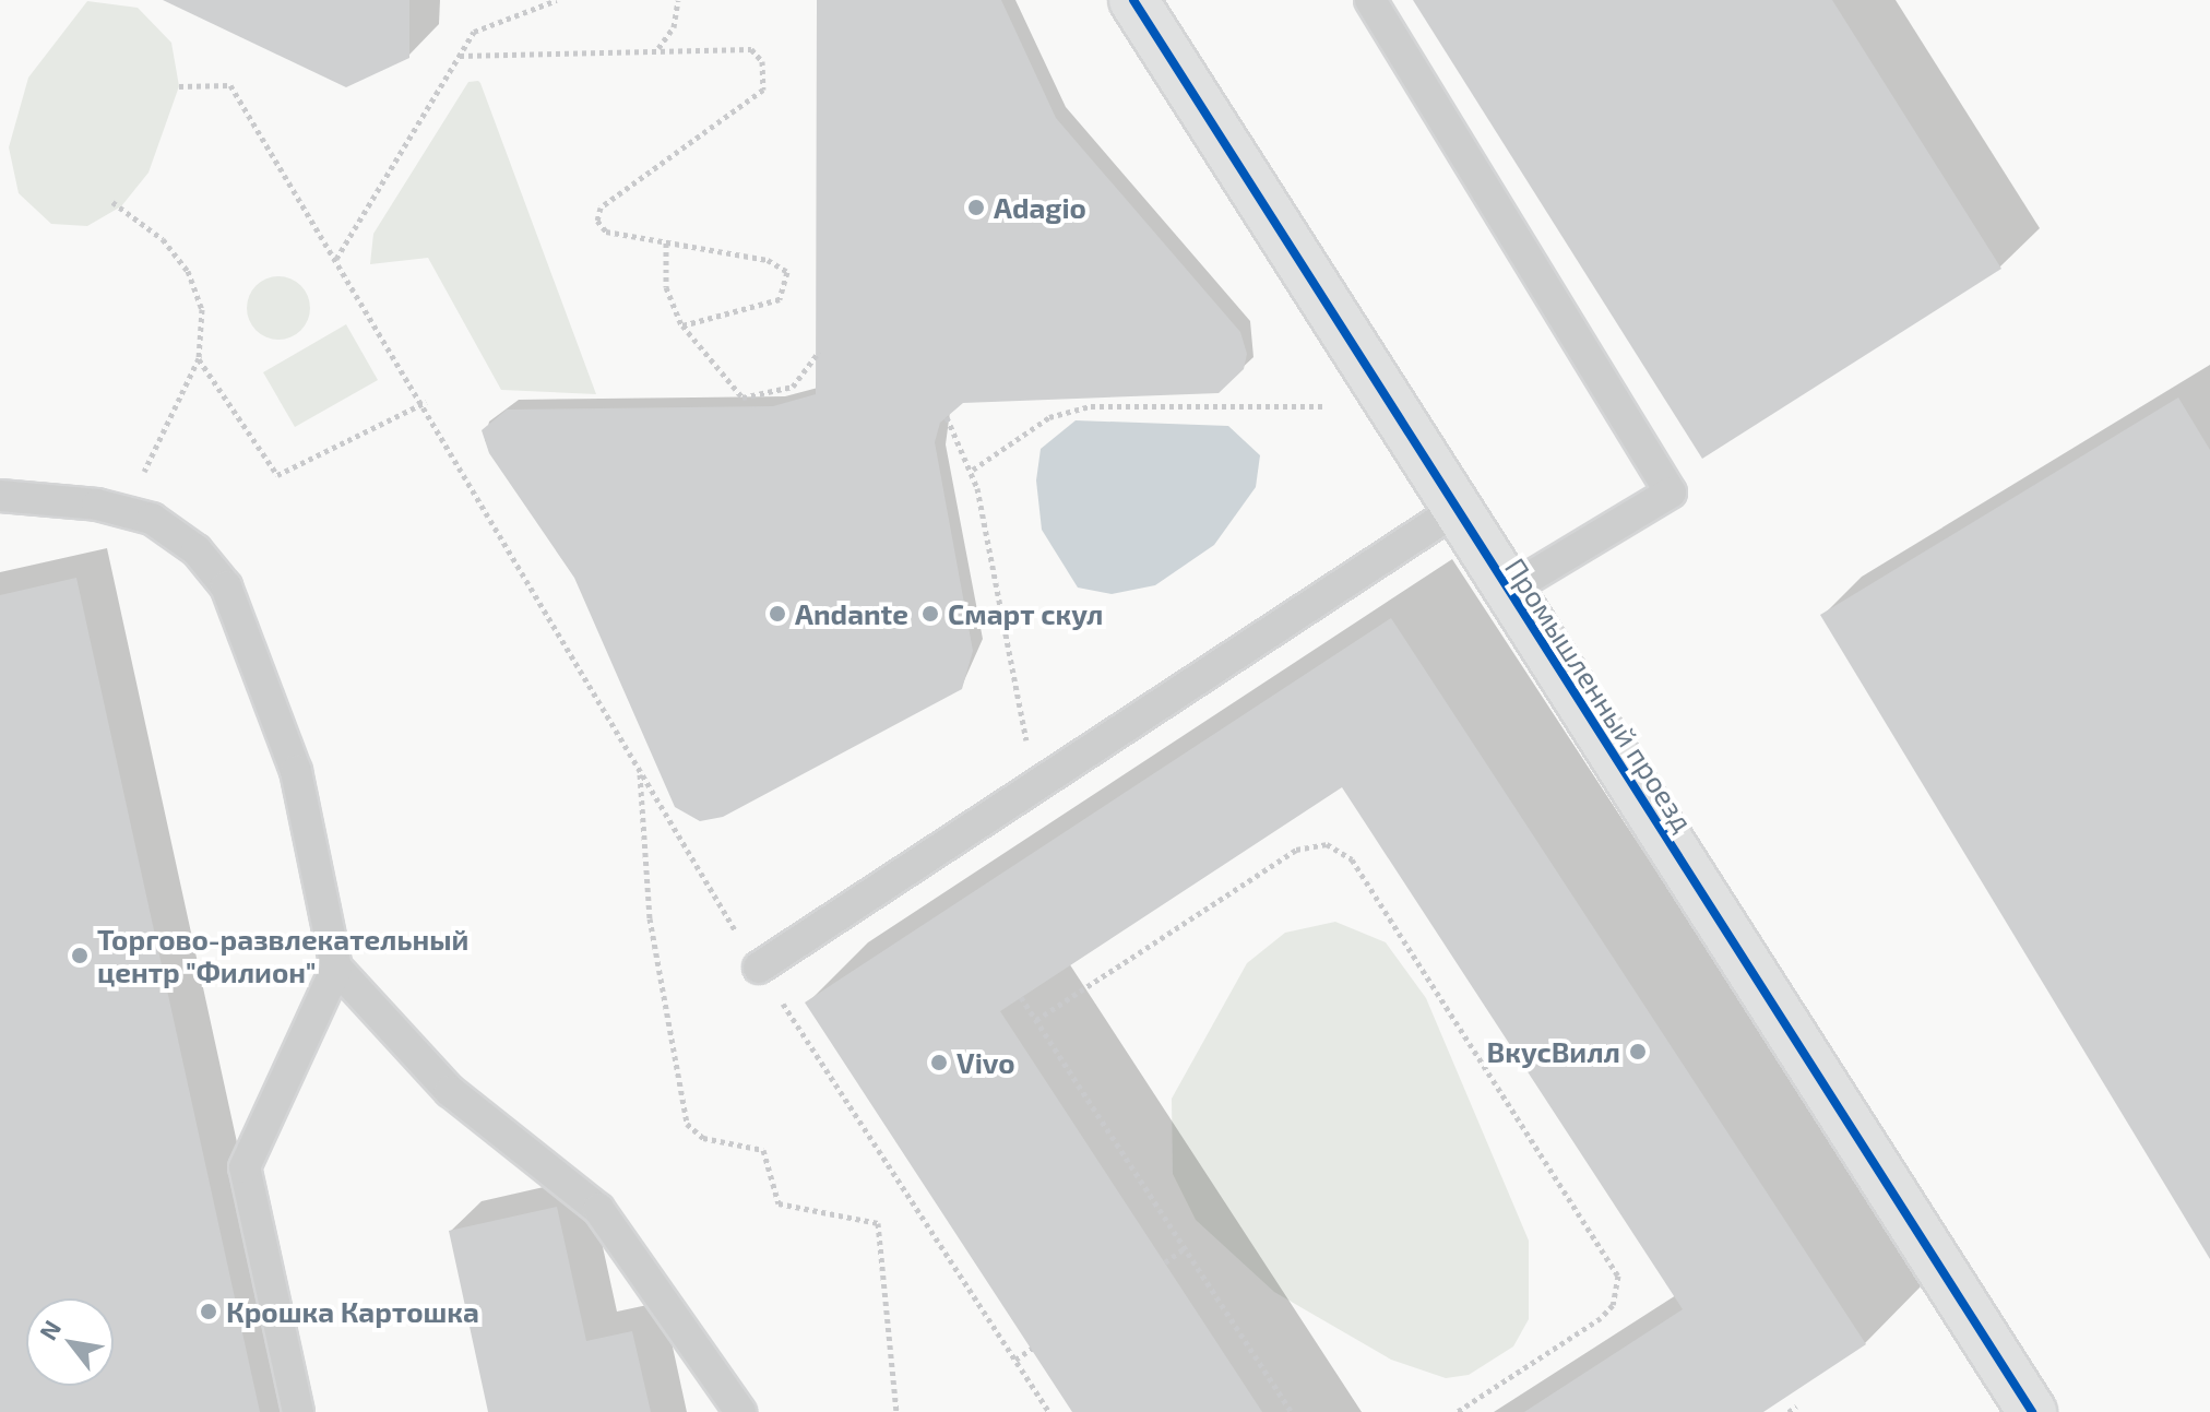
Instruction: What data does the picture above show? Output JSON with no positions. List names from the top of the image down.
{
  "streets": {
    "street": ["Промышленный проезд"]
  },
  "places": [
    "Adagio",
    "Andante",
    "Смарт скул",
    "Торгово-развлекательный центр \"Филион\"",
    "ВкусВилл",
    "Vivo",
    "Крошка Картошка"
  ],
  "north": "top left"
}
